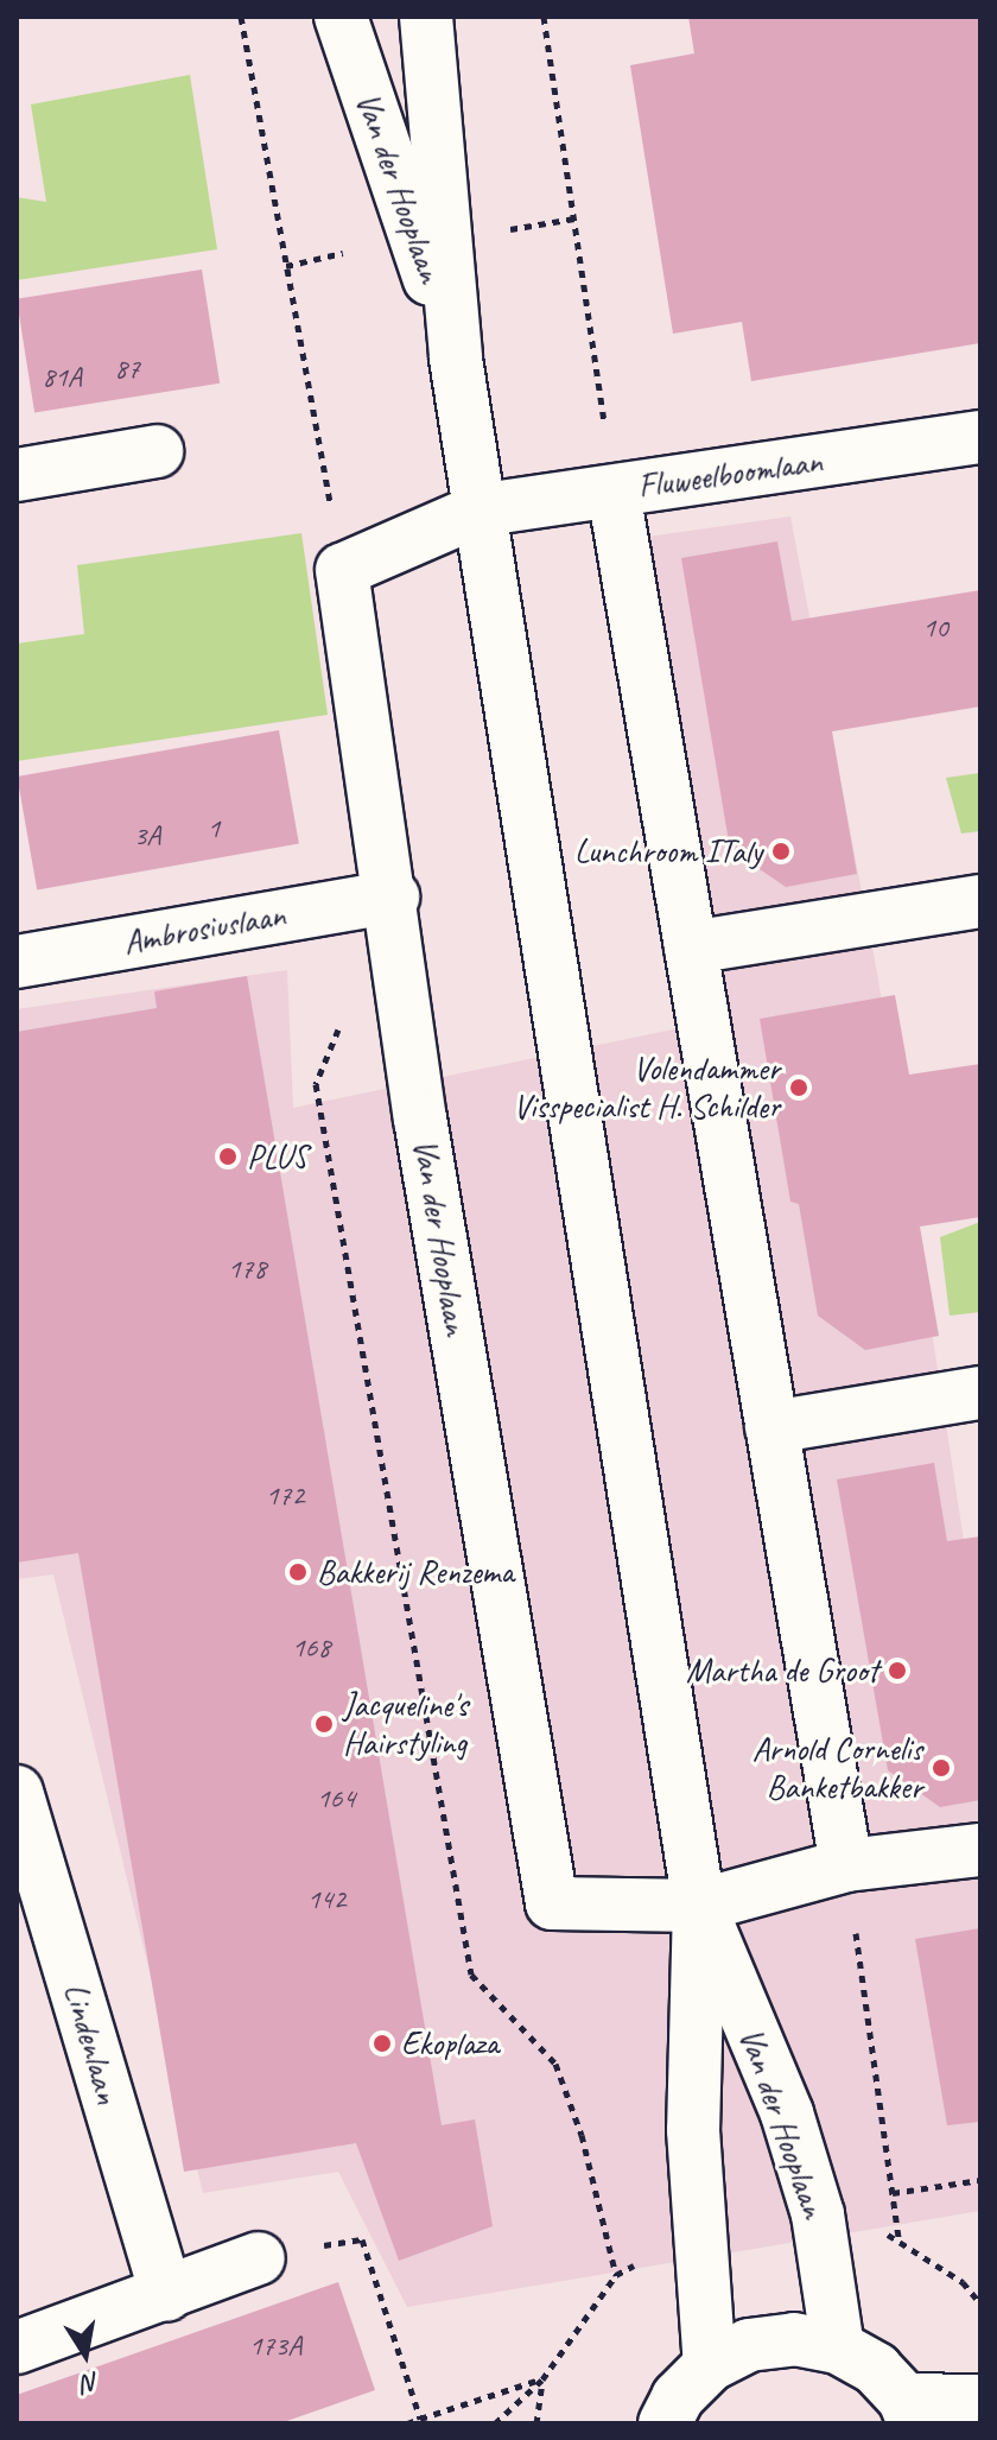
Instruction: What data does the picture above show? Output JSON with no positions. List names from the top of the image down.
{
  "streets": {
    "street": [
      "Van der Hooplaan",
      "Fluweelboomlaan",
      "Ambrosiuslaan",
      "Lindenlaan"
    ]
  },
  "crossings": [
    ["Van der Hooplaan", "Fluweelboomlaan"],
    ["Van der Hooplaan", "Ambrosiuslaan"]
  ],
  "places": [
    "Lunchroom ITaly",
    "Volendammer Visspecialist H. Schilder",
    "PLUS",
    "Bakkerij Renzema",
    "Martha de Groot",
    "Jacqueline's Hairstyling",
    "Arnold Cornelis Banketbakker",
    "Ekoplaza"
  ],
  "house_numbers": [
    "87",
    "81A",
    "10",
    "1",
    "3A",
    "178",
    "172",
    "168",
    "164",
    "142",
    "173A"
  ],
  "north": "bottom"
}
